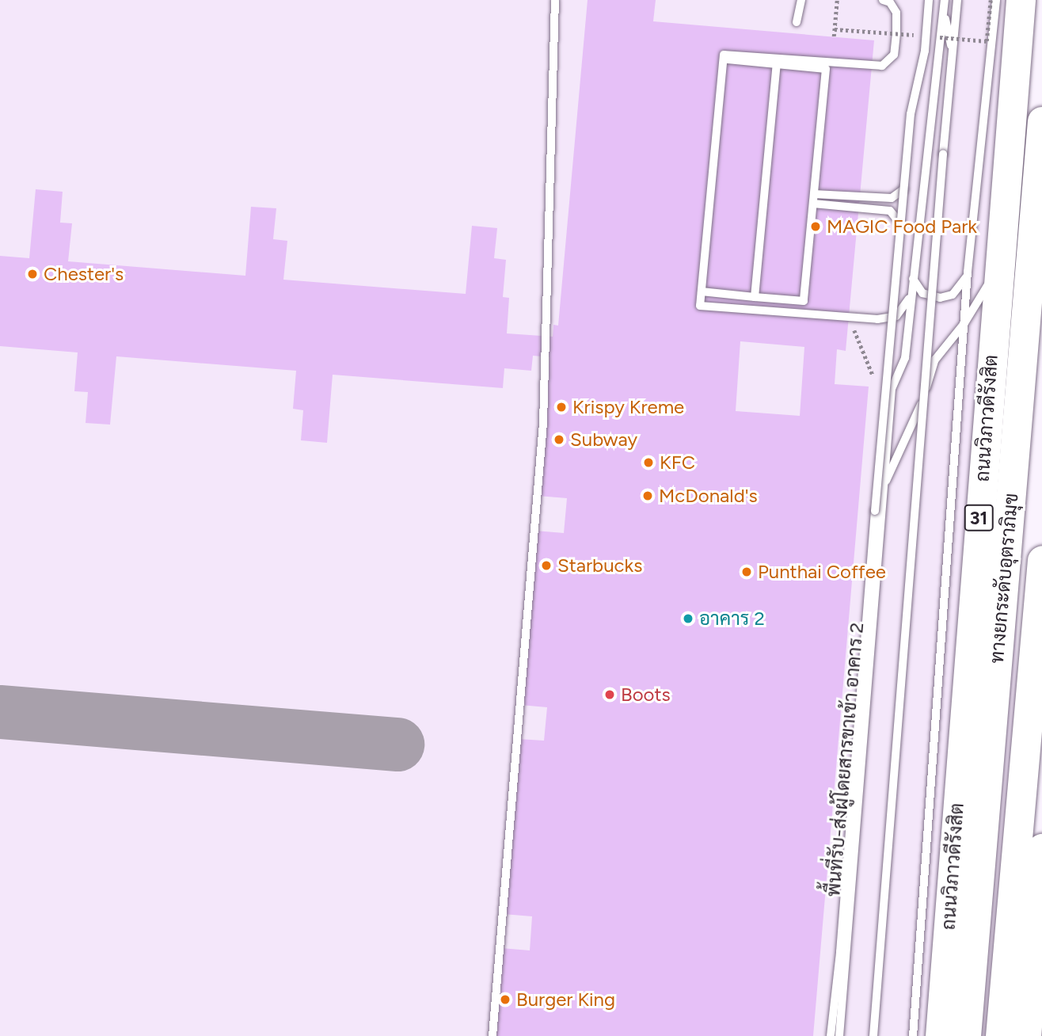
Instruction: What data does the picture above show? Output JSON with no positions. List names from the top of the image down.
{
  "streets": {
    "highway": ["ถนนวิภาวดีรังสิต", "31", "ทางยกระดับอุตราภิมุข"],
    "lane": ["พื้นที่รับ-ส่งผู้โดยสารขาเข้า อาคาร 2"]
  },
  "places": [
    "MAGIC Food Park",
    "Chester's",
    "Krispy Kreme",
    "Subway",
    "KFC",
    "McDonald's",
    "Starbucks",
    "Punthai Coffee",
    "อาคาร 2",
    "Boots",
    "Burger King"
  ]
}
